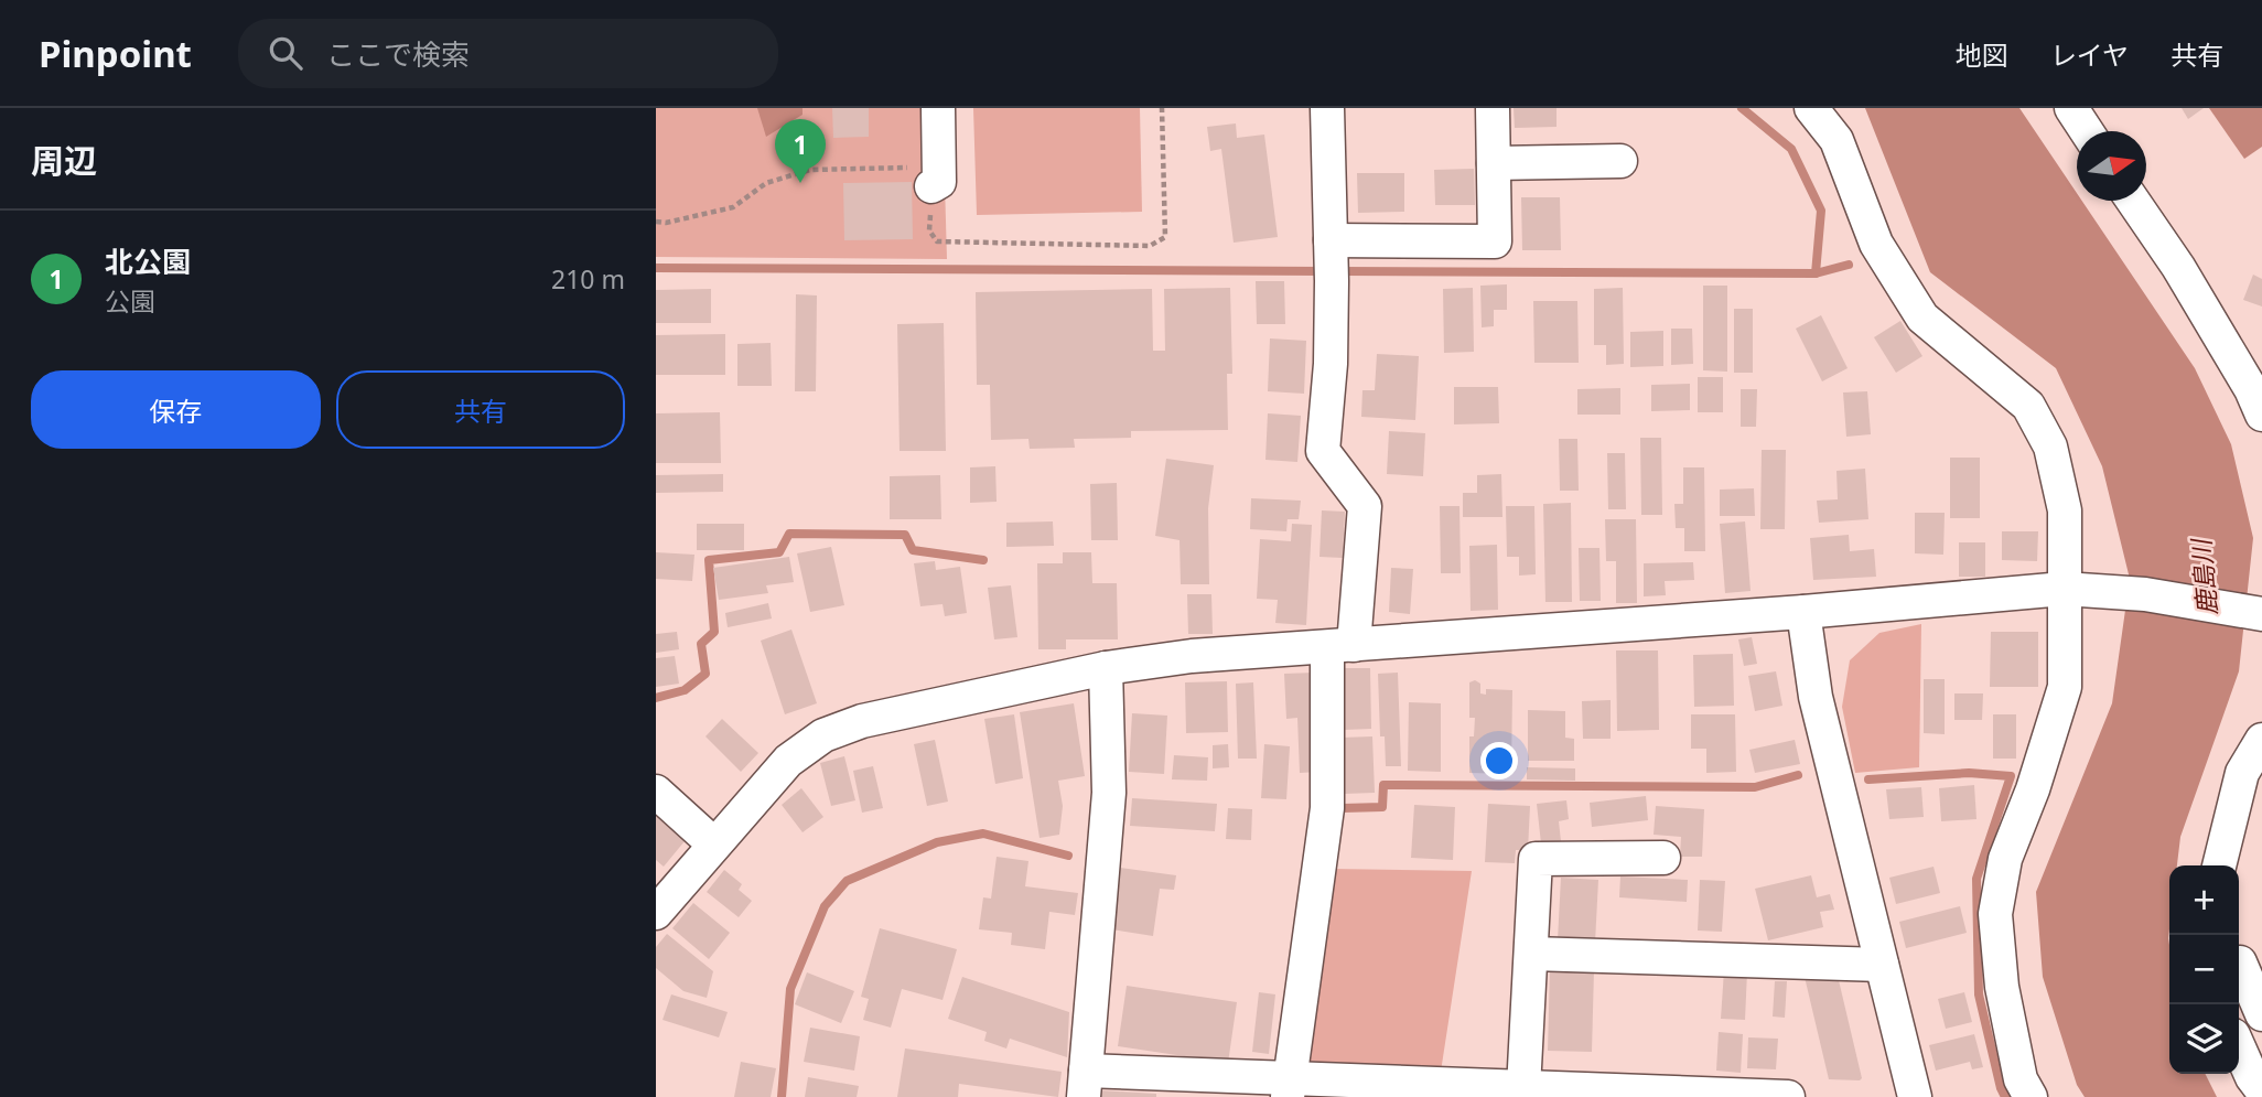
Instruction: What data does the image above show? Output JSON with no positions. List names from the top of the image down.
{
  "water": ["鹿島川"],
  "north": "right",
  "page": {
    "header": "Pinpoint",
    "search": "ここで検索",
    "nav": ["地図", "レイヤ", "共有"],
    "heading": "周辺",
    "pins": "1",
    "list": [
      {
        "mark": "1",
        "name": "北公園",
        "note": "公園",
        "value": "210 m"
      }
    ],
    "buttons": ["保存", "共有"],
    "map_buttons": ["+", "−"]
  }
}
